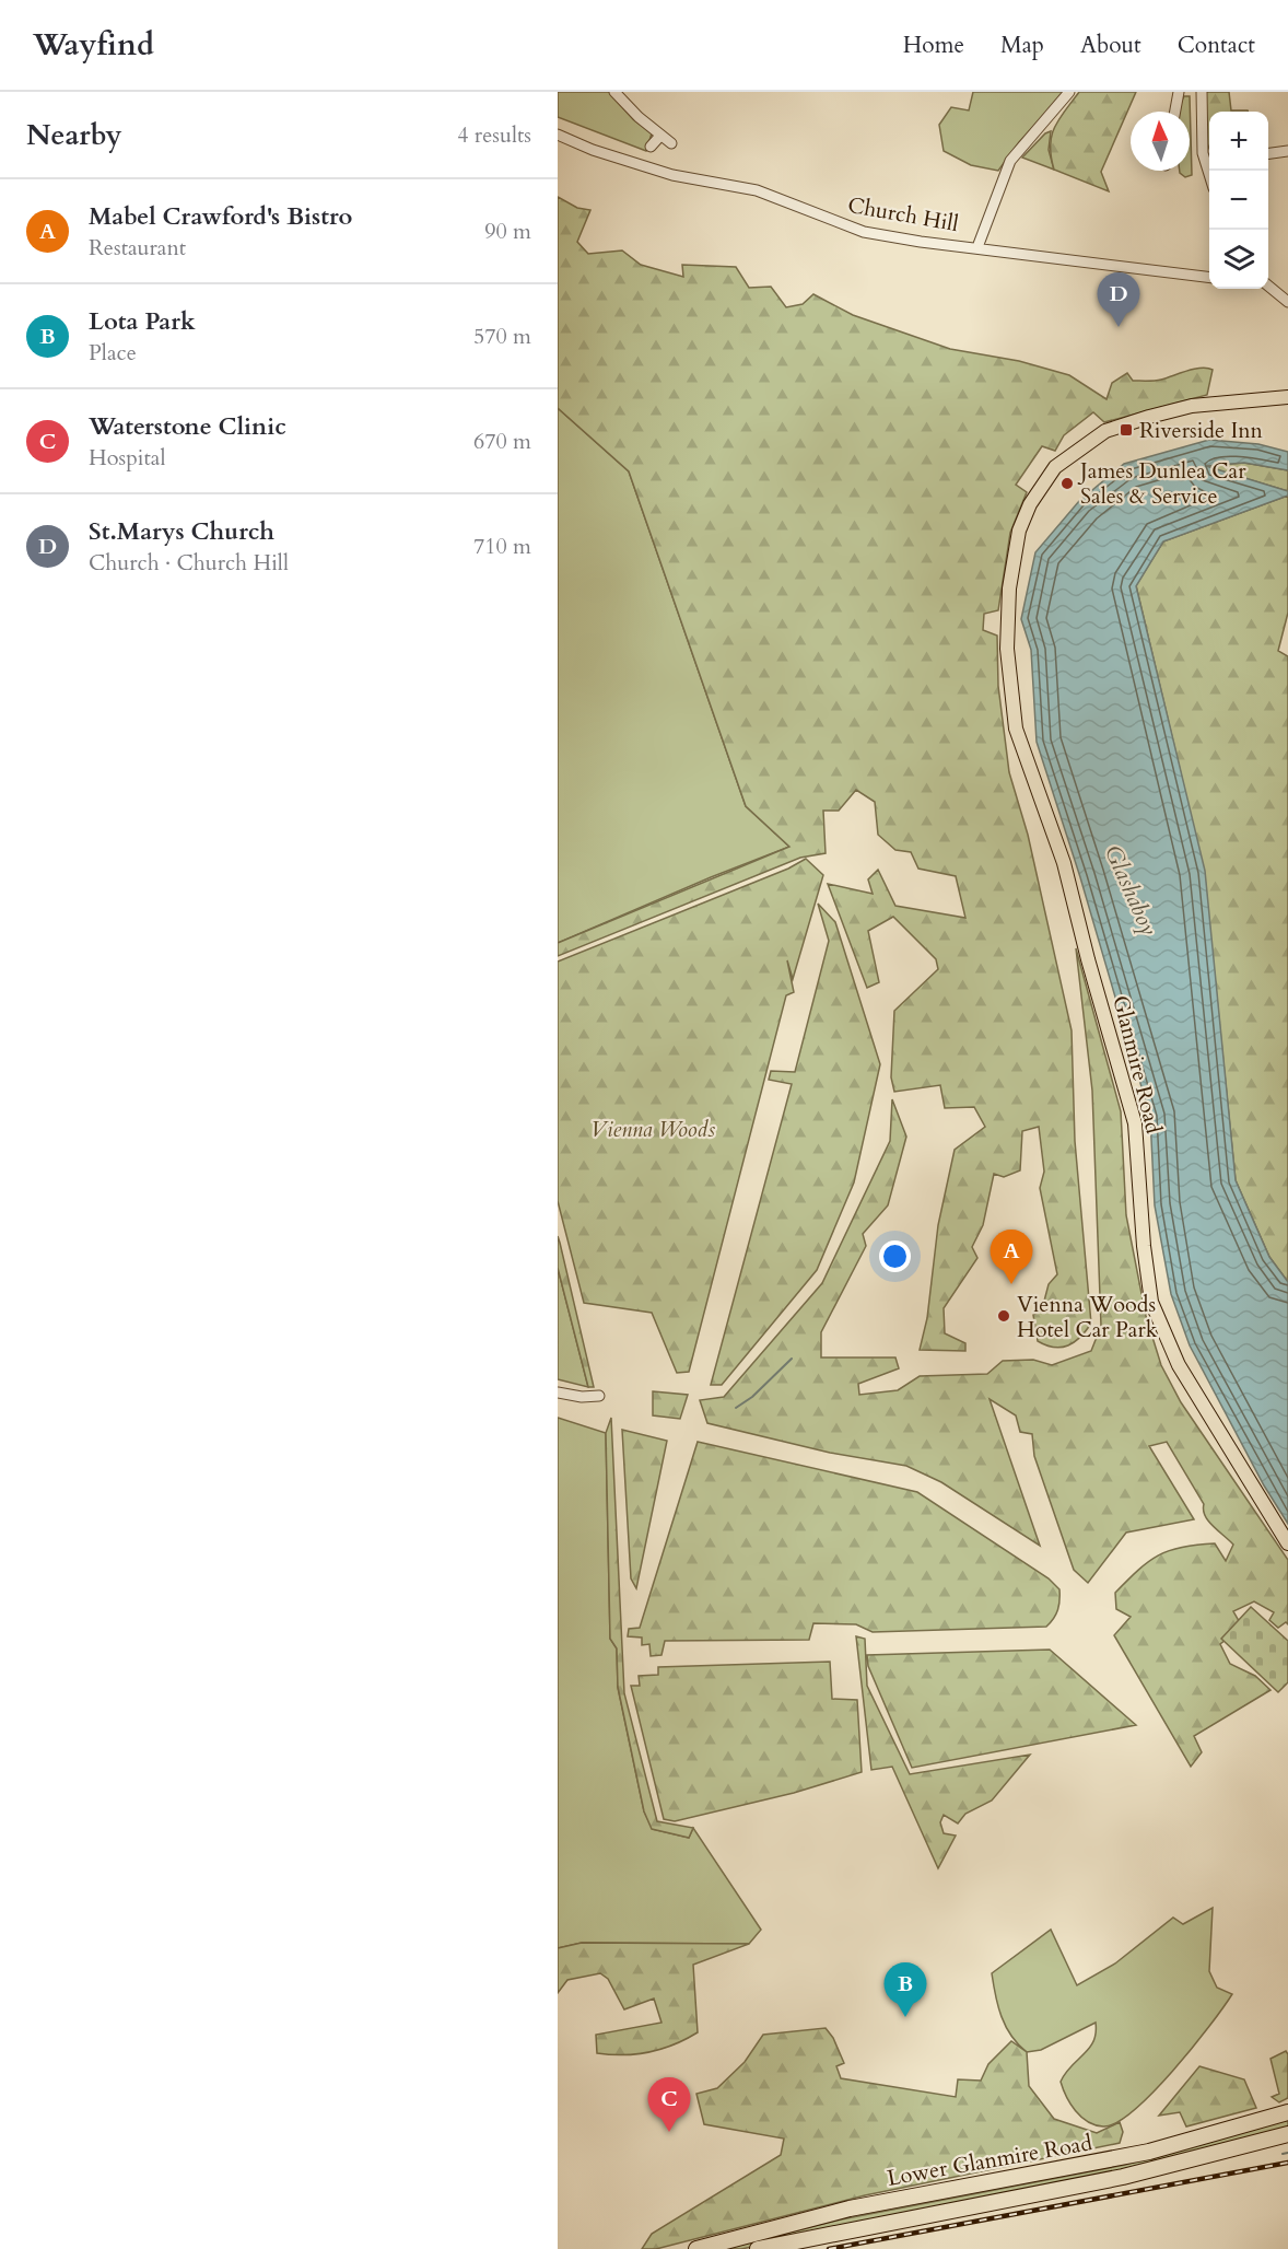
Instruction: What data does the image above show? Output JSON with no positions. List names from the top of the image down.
{
  "streets": {
    "highway": ["Lower Glanmire Road"],
    "main road": ["Glanmire Road"],
    "street": ["Church Hill"]
  },
  "water": ["Glashaboy"],
  "parks": ["Vienna Woods"],
  "places": {
    "transit": ["Riverside Inn"],
    "other": ["James Dunlea Car Sales & Service", "Vienna Woods Hotel Car Park"]
  },
  "north": "top",
  "page": {
    "header": "Wayfind",
    "nav": [
      "Home",
      "Map",
      "About",
      "Contact"
    ],
    "heading": ["Nearby", "4 results"],
    "map_buttons": ["+", "−"],
    "list": [
      {
        "mark": "A",
        "name": "Mabel Crawford's Bistro",
        "note": "Restaurant",
        "value": "90 m"
      },
      {
        "mark": "B",
        "name": "Lota Park",
        "note": "Place",
        "value": "570 m"
      },
      {
        "mark": "C",
        "name": "Waterstone Clinic",
        "note": "Hospital",
        "value": "670 m"
      },
      {
        "mark": "D",
        "name": "St.Marys Church",
        "note": "Church · Church Hill",
        "value": "710 m"
      }
    ],
    "pins": [
      "D",
      "A",
      "B",
      "C"
    ]
  }
}
